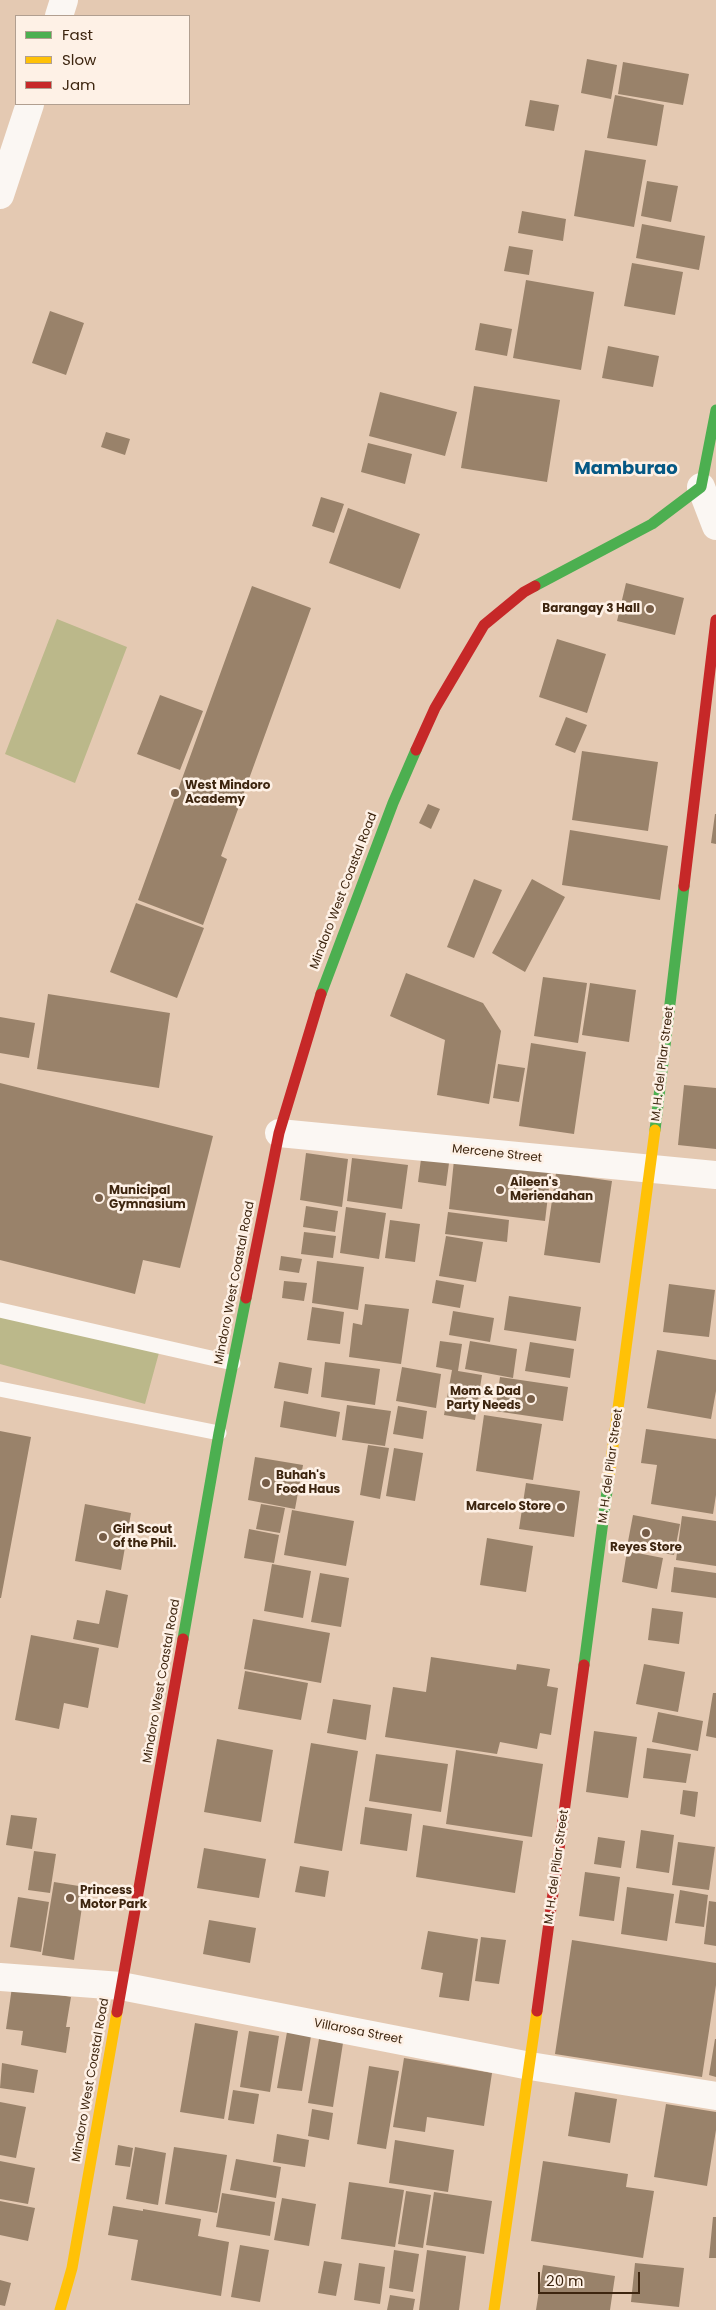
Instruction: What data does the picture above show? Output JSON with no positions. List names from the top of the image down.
{
  "streets": {
    "main road": ["Mindoro West Coastal Road", "M. H. del Pilar Street"],
    "street": ["Mercene Street", "Villarosa Street"]
  },
  "crossings": [
    ["Mindoro West Coastal Road", "Mercene Street"],
    ["Mindoro West Coastal Road", "Villarosa Street"],
    ["M. H. del Pilar Street", "Mercene Street"],
    ["M. H. del Pilar Street", "Villarosa Street"]
  ],
  "districts": ["Mamburao"],
  "places": [
    "Barangay 3 Hall",
    "West Mindoro Academy",
    "Aileen's Meriendahan",
    "Municipal Gymnasium",
    "Mom & Dad Party Needs",
    "Buhah's Food Haus",
    "Marcelo Store",
    "Reyes Store",
    "Girl Scout of the Phil.",
    "Princess Motor Park"
  ],
  "legend": ["Fast", "Slow", "Jam"],
  "scale_bar": "20 m"
}
